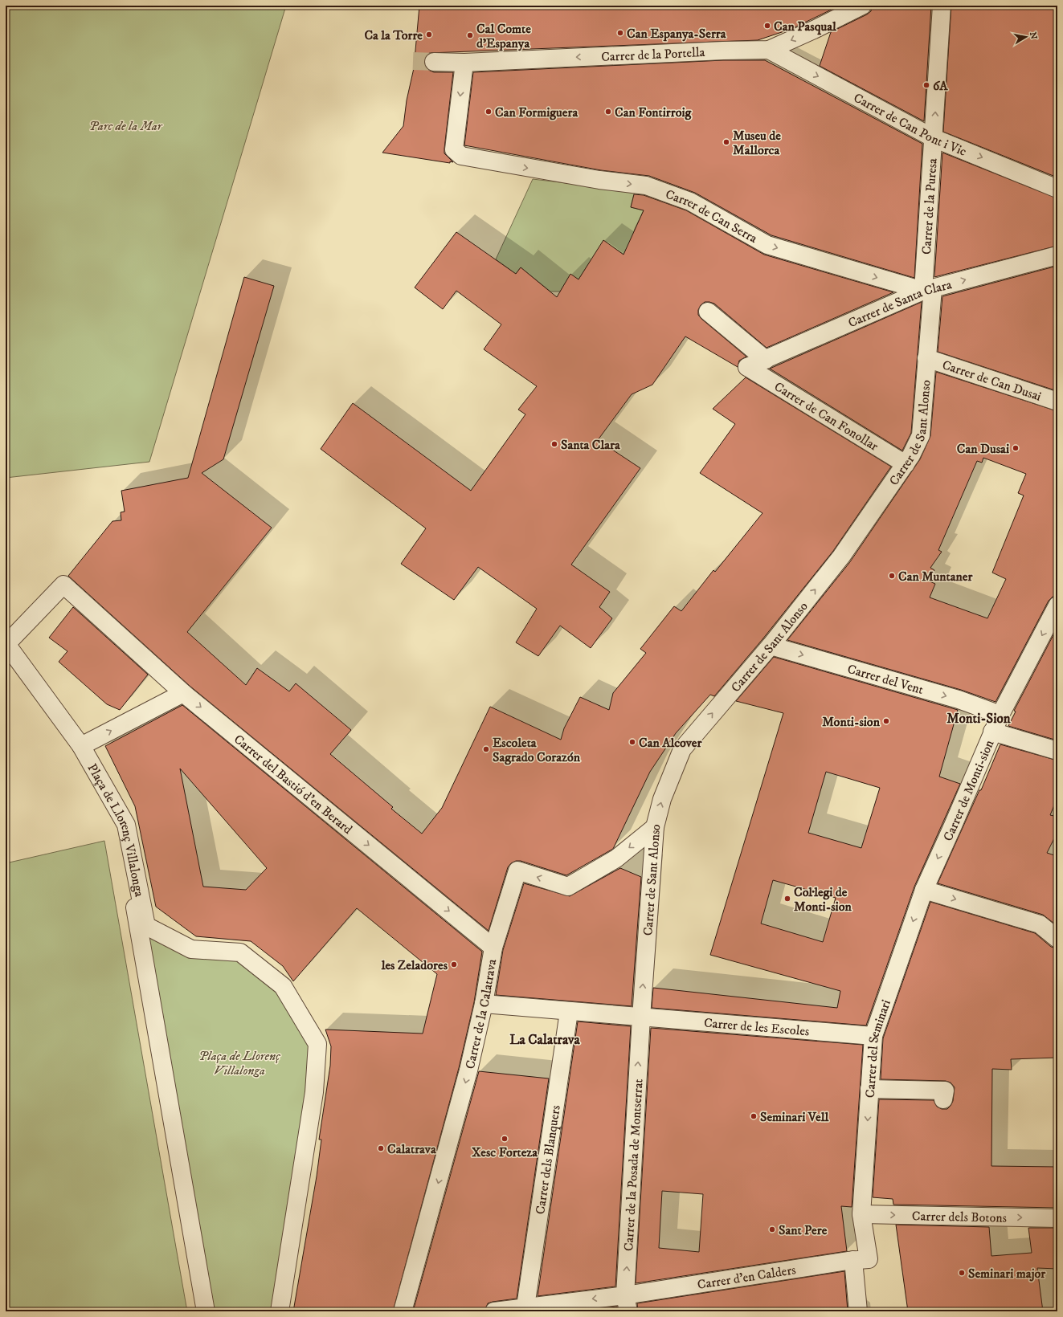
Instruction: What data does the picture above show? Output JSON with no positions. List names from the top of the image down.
{
  "streets": {
    "street": [
      "Carrer de la Portella",
      "Carrer de Can Pont i Vic",
      "Carrer de la Puresa",
      "Carrer de Can Serra",
      "Carrer de Santa Clara",
      "Carrer de Can Dusai",
      "Carrer de Can Fonollar",
      "Carrer de Sant Alonso",
      "Carrer del Vent",
      "Carrer del Bastió d'en Berard",
      "Carrer de Monti-sion",
      "Plaça de Llorenç Villalonga",
      "Carrer de la Calatrava",
      "Carrer de les Escoles",
      "Carrer del Seminari",
      "Carrer dels Blanquers",
      "Carrer de la Posada de Montserrat",
      "Carrer dels Botons",
      "Carrer d'en Calders"
    ]
  },
  "crossings": [
    ["Carrer de la Portella", "Carrer de Can Pont i Vic"],
    ["Carrer de la Portella", "Carrer de Can Serra"],
    ["Carrer de Can Pont i Vic", "Carrer de la Puresa"],
    ["Carrer de la Puresa", "Carrer de Can Serra"],
    ["Carrer de la Puresa", "Carrer de Santa Clara"],
    ["Carrer de la Puresa", "Carrer de Sant Alonso"],
    ["Carrer de Can Serra", "Carrer de Santa Clara"],
    ["Carrer de Can Serra", "Carrer de Sant Alonso"],
    ["Carrer de Santa Clara", "Carrer de Can Fonollar"],
    ["Carrer de Santa Clara", "Carrer de Sant Alonso"],
    ["Carrer de Can Dusai", "Carrer de Sant Alonso"],
    ["Carrer de Can Fonollar", "Carrer de Sant Alonso"],
    ["Carrer de Sant Alonso", "Carrer del Vent"],
    ["Carrer de Sant Alonso", "Carrer de la Calatrava"],
    ["Carrer de Sant Alonso", "Carrer de les Escoles"],
    ["Carrer de Sant Alonso", "Carrer de la Posada de Montserrat"],
    ["Carrer del Vent", "Carrer de Monti-sion"],
    ["Carrer del Bastió d'en Berard", "Plaça de Llorenç Villalonga"],
    ["Carrer del Bastió d'en Berard", "Carrer de la Calatrava"],
    ["Carrer de Monti-sion", "Carrer del Seminari"],
    ["Carrer de la Calatrava", "Carrer de les Escoles"],
    ["Carrer de les Escoles", "Carrer del Seminari"],
    ["Carrer de les Escoles", "Carrer dels Blanquers"],
    ["Carrer de les Escoles", "Carrer de la Posada de Montserrat"],
    ["Carrer del Seminari", "Carrer dels Botons"],
    ["Carrer del Seminari", "Carrer d'en Calders"],
    ["Carrer dels Blanquers", "Carrer d'en Calders"],
    ["Carrer de la Posada de Montserrat", "Carrer d'en Calders"]
  ],
  "one_way": [
    "Carrer de la Portella",
    "Carrer de Can Pont i Vic",
    "Carrer de la Puresa",
    "Carrer de Can Serra",
    "Carrer de Santa Clara",
    "Carrer de Sant Alonso",
    "Carrer del Vent",
    "Carrer del Bastió d'en Berard",
    "Carrer de Monti-sion",
    "Carrer de la Calatrava",
    "Carrer del Seminari",
    "Carrer de la Posada de Montserrat",
    "Carrer dels Botons"
  ],
  "districts": ["Monti-Sion", "La Calatrava"],
  "parks": ["Parc de la Mar", "Plaça de Llorenç Villalonga"],
  "places": [
    "Can Pasqual",
    "Can Espanya-Serra",
    "Ca la Torre",
    "Cal Comte d'Espanya",
    "6A",
    "Can Formiguera",
    "Can Fontirroig",
    "Museu de Mallorca",
    "Santa Clara",
    "Can Dusai",
    "Can Muntaner",
    "Monti-sion",
    "Can Alcover",
    "Escoleta Sagrado Corazón",
    "Col·legi de Monti-sion",
    "les Zeladores",
    "Seminari Vell",
    "Xesc Forteza",
    "Calatrava",
    "Sant Pere",
    "Seminari major"
  ],
  "north": "right"
}
